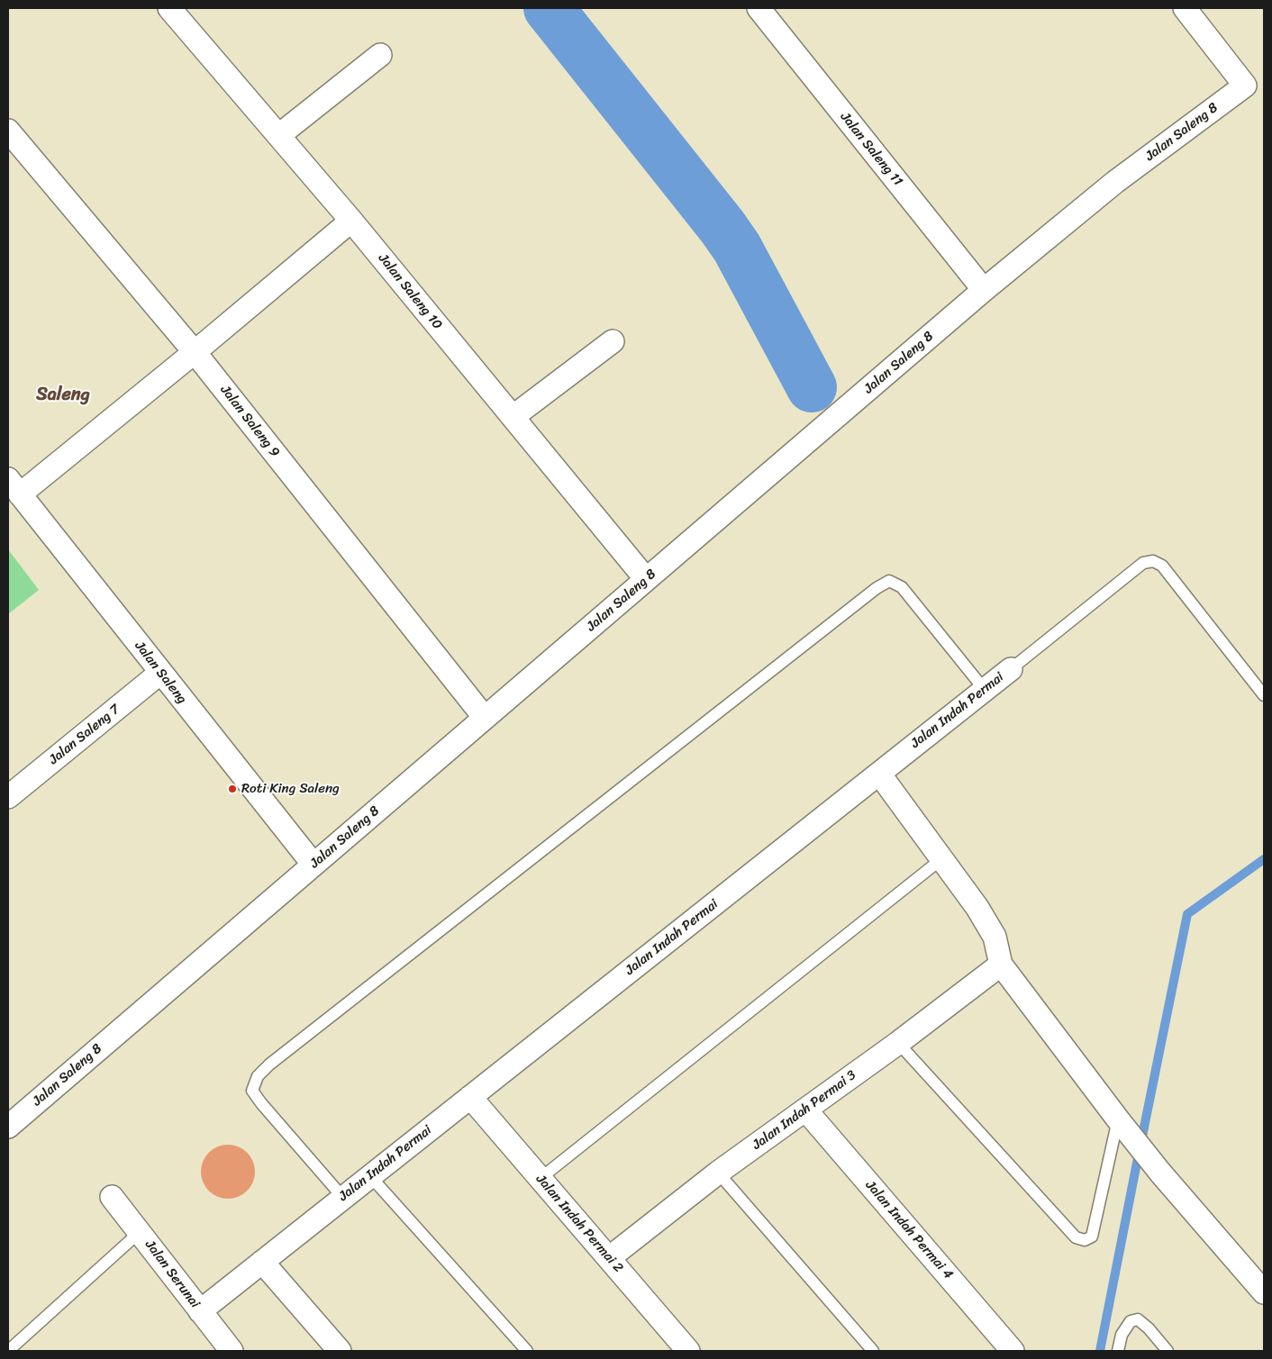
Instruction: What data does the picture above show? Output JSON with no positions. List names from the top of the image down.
{
  "streets": {
    "street": [
      "Jalan Saleng 8",
      "Jalan Saleng 11",
      "Jalan Saleng 10",
      "Jalan Saleng 9",
      "Jalan Saleng",
      "Jalan Indah Permai",
      "Jalan Saleng 7",
      "Jalan Indah Permai 3",
      "Jalan Indah Permai 2",
      "Jalan Indah Permai 4",
      "Jalan Serunai"
    ]
  },
  "crossings": [
    ["Jalan Saleng 8", "Jalan Saleng 11"],
    ["Jalan Saleng 8", "Jalan Saleng 10"],
    ["Jalan Saleng 8", "Jalan Saleng 9"],
    ["Jalan Saleng 8", "Jalan Saleng"],
    ["Jalan Saleng", "Jalan Saleng 7"],
    ["Jalan Indah Permai", "Jalan Indah Permai 2"],
    ["Jalan Indah Permai", "Jalan Serunai"],
    ["Jalan Indah Permai 3", "Jalan Indah Permai 2"],
    ["Jalan Indah Permai 3", "Jalan Indah Permai 4"]
  ],
  "districts": ["Saleng"],
  "places": ["Roti King Saleng"]
}
